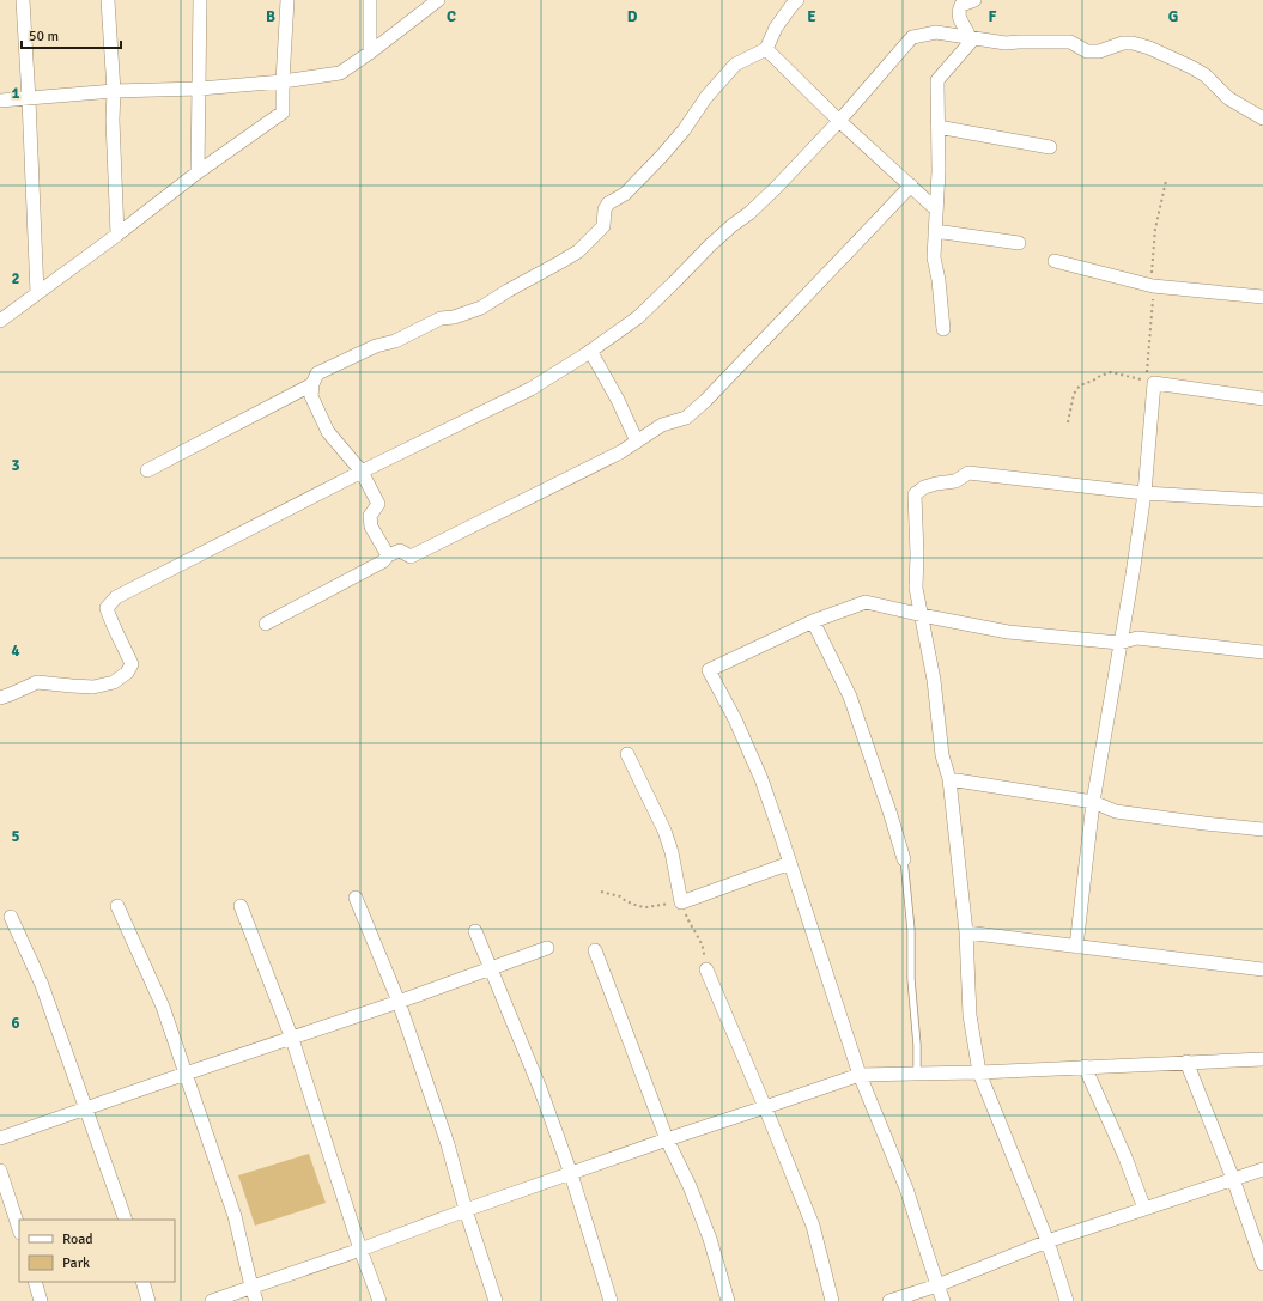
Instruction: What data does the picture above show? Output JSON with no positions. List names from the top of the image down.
{
  "legend": ["Road", "Park"],
  "scale_bar": "50 m",
  "grid": {
    "columns": [
      "B",
      "C",
      "D",
      "E",
      "F",
      "G"
    ],
    "rows": [
      "1",
      "2",
      "3",
      "4",
      "5",
      "6"
    ]
  }
}
